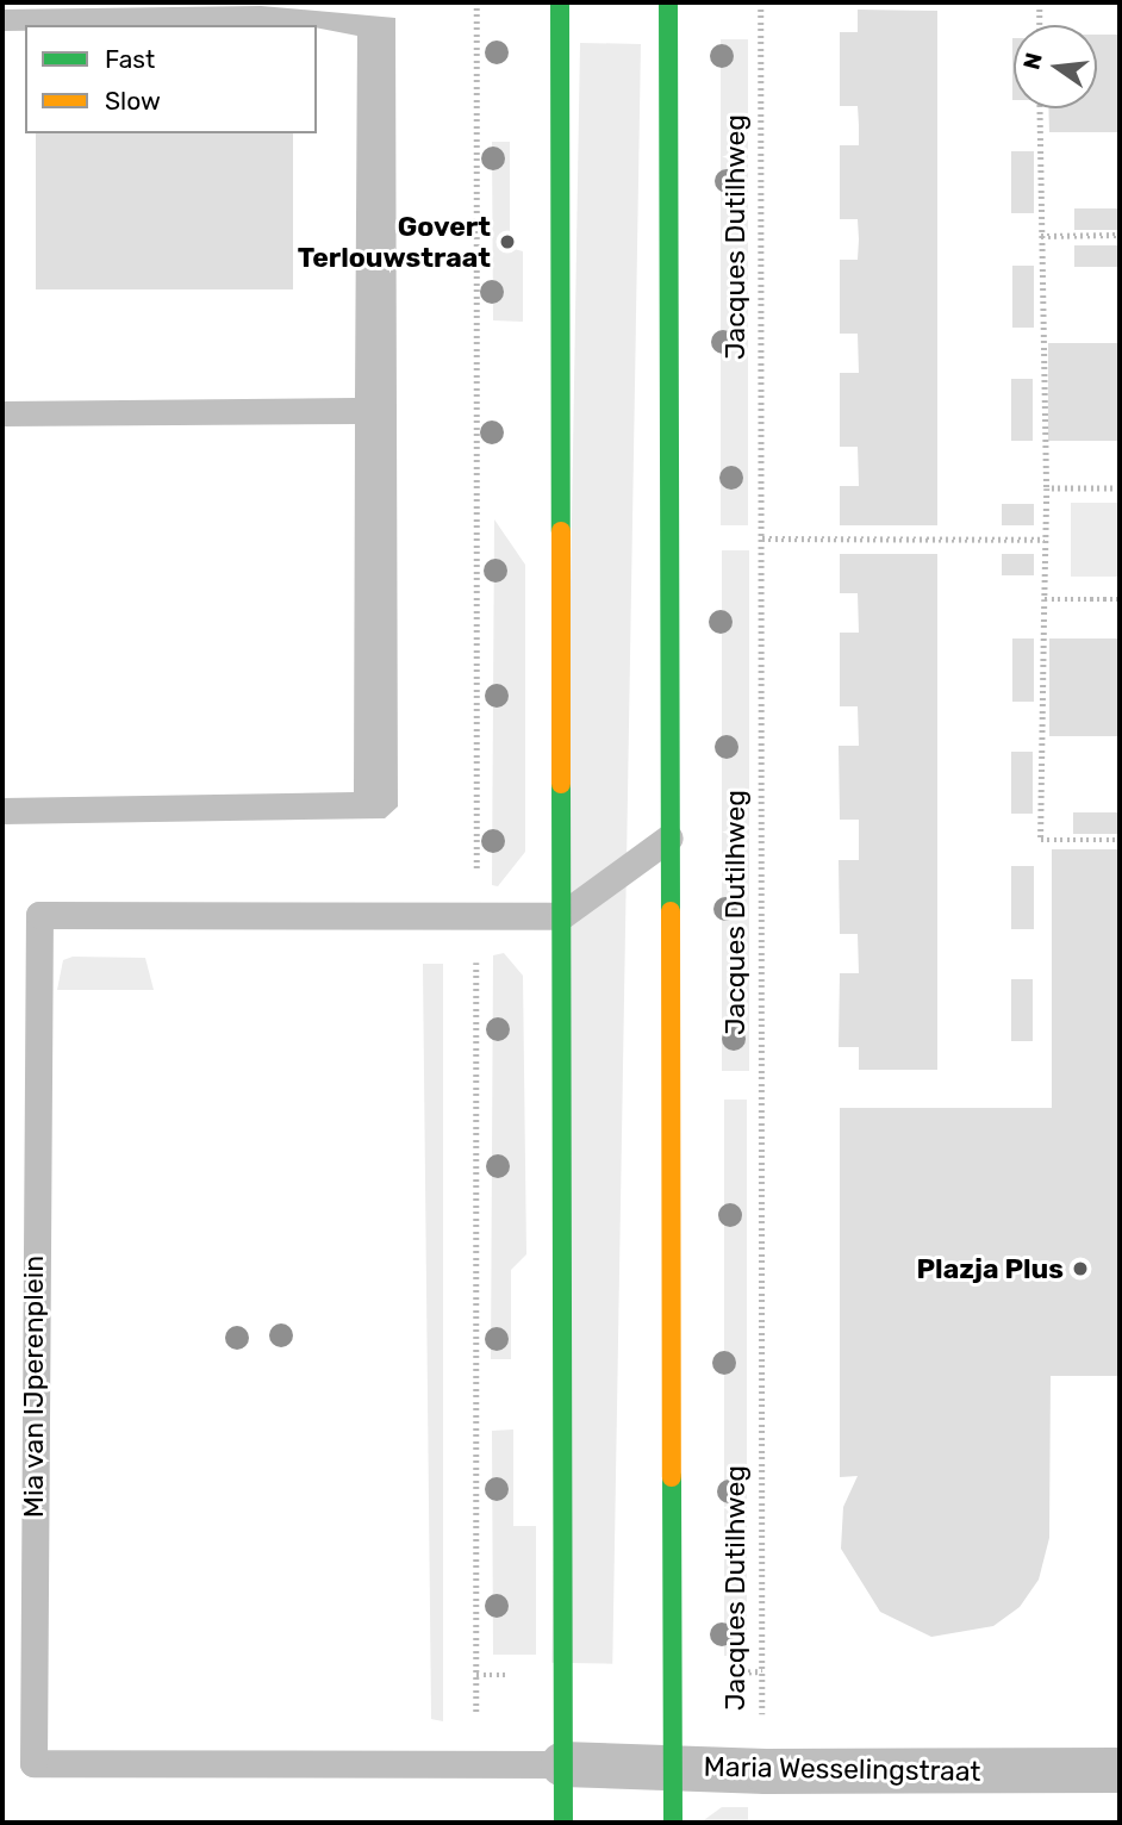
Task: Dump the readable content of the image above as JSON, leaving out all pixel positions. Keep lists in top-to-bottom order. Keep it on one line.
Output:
{"streets":{"street":["Maria Wesselingstraat"],"lane":["Mia van IJperenplein"],"path":["Jacques Dutilhweg"]},"crossings":[["Jacques Dutilhweg","Maria Wesselingstraat"],["Mia van IJperenplein","Maria Wesselingstraat"]],"places":["Govert Terlouwstraat","Plazja Plus"],"legend":["Fast","Slow"],"north":"left"}
